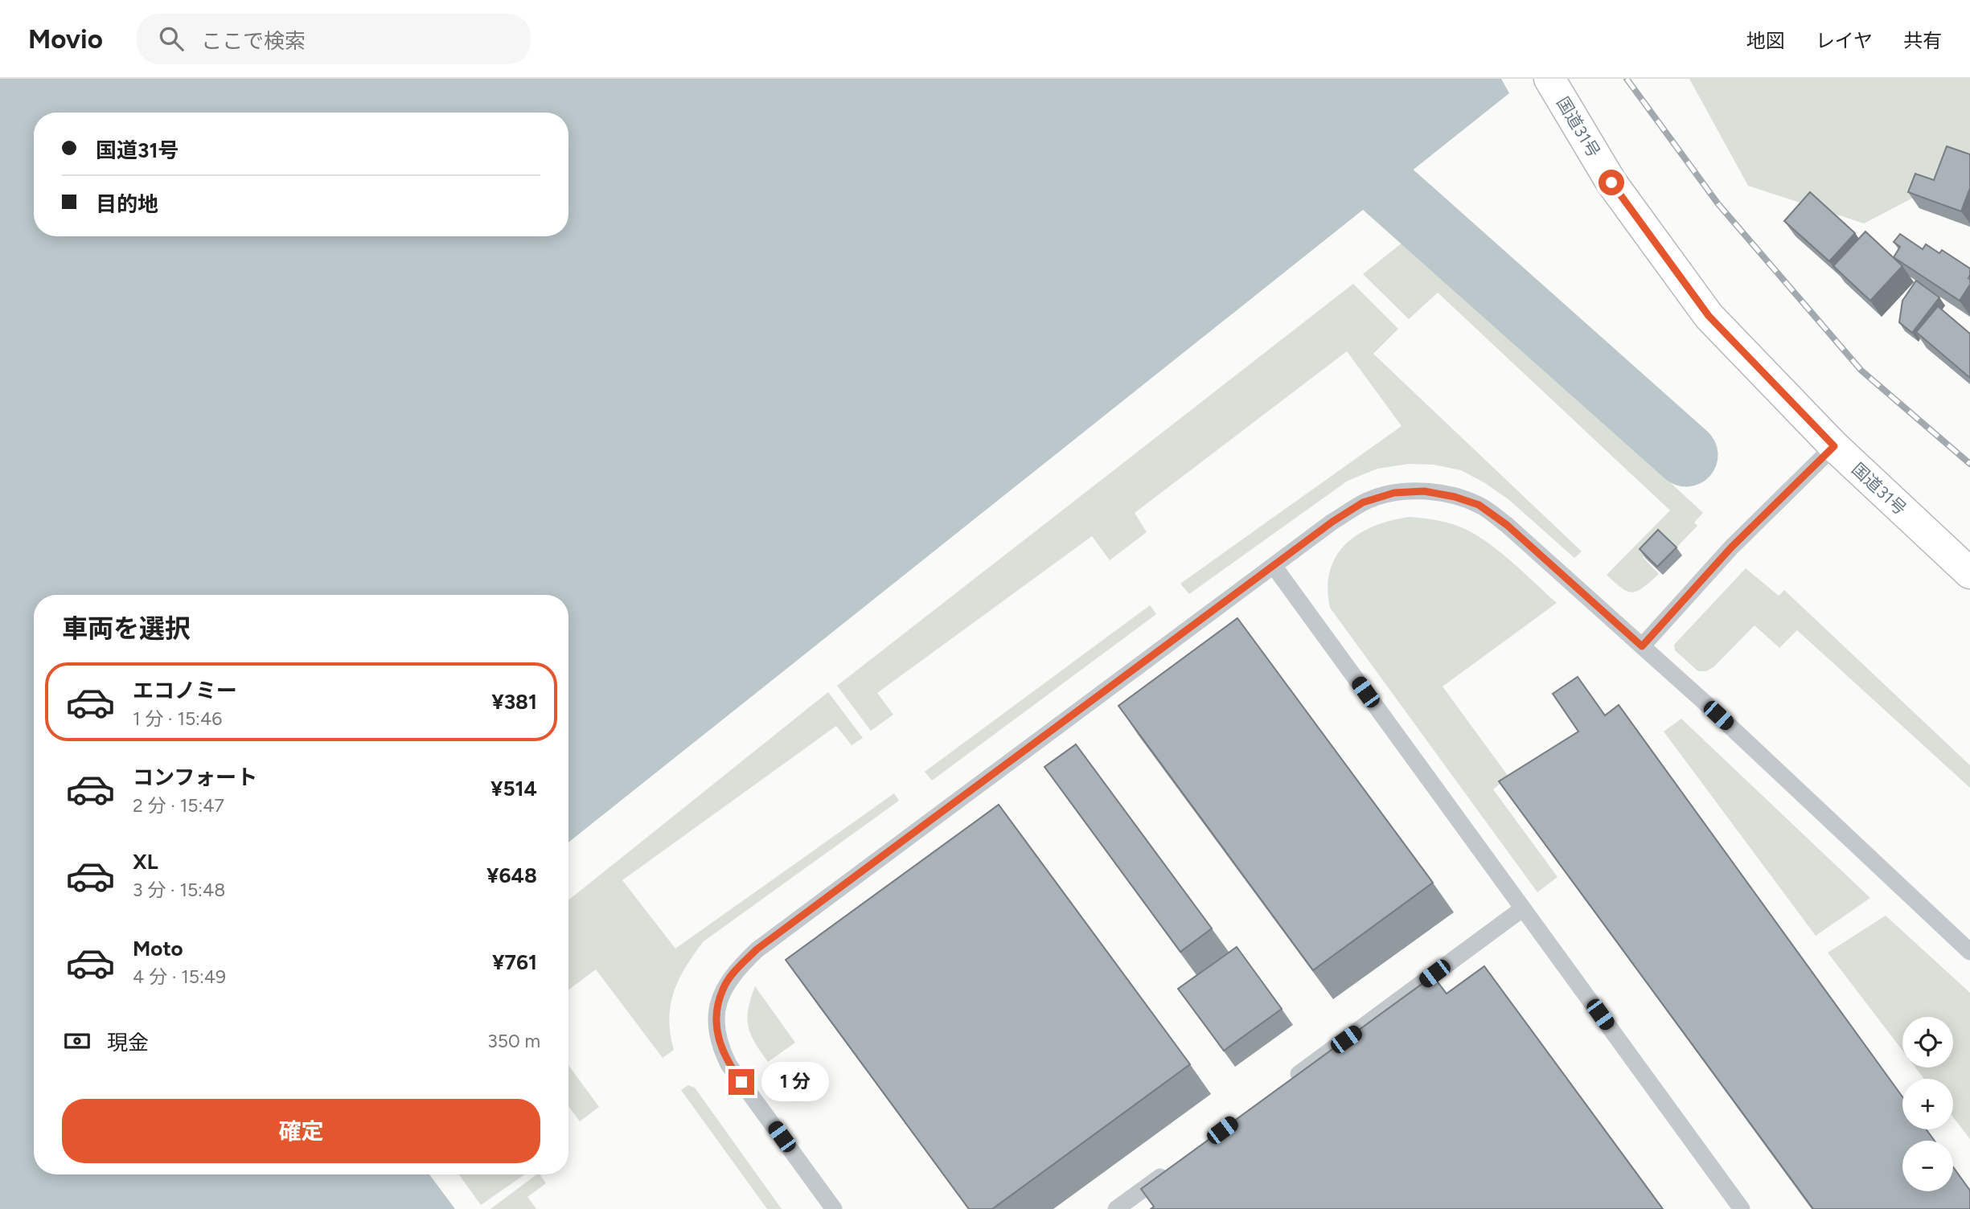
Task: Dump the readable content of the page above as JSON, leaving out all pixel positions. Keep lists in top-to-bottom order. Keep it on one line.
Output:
{"streets":{"highway":["国道31号"]},"page":{"header":"Movio","search":"ここで検索","nav":["地図","レイヤ","共有"],"banner":["国道31号","目的地"],"heading":"車両を選択","list":[{"name":"エコノミー","note":"1 分 · 15:46","value":"¥381"},{"name":"コンフォート","note":"2 分 · 15:47","value":"¥514"},{"name":"XL","note":"3 分 · 15:48","value":"¥648"},{"name":"Moto","note":"4 分 · 15:49","value":"¥761"}],"pay":["現金","350 m"],"map_buttons":["+","−"],"bubble":"1 分","buttons":"確定"}}
